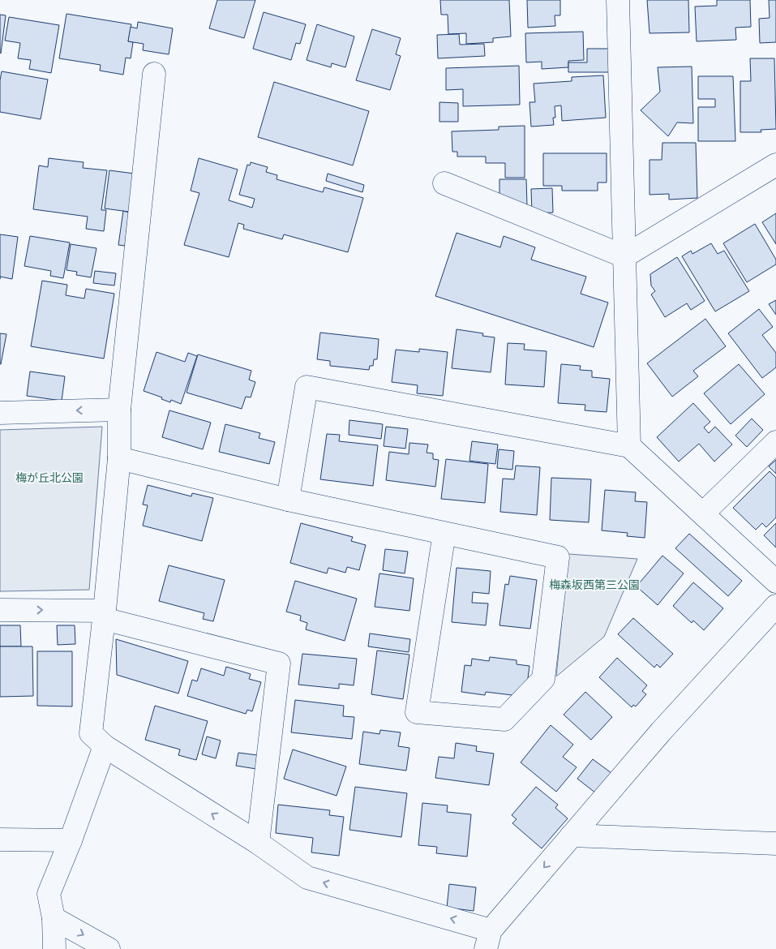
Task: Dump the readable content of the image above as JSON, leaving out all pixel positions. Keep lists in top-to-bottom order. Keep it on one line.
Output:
{"parks":["梅が丘北公園","梅森坂西第三公園"]}
